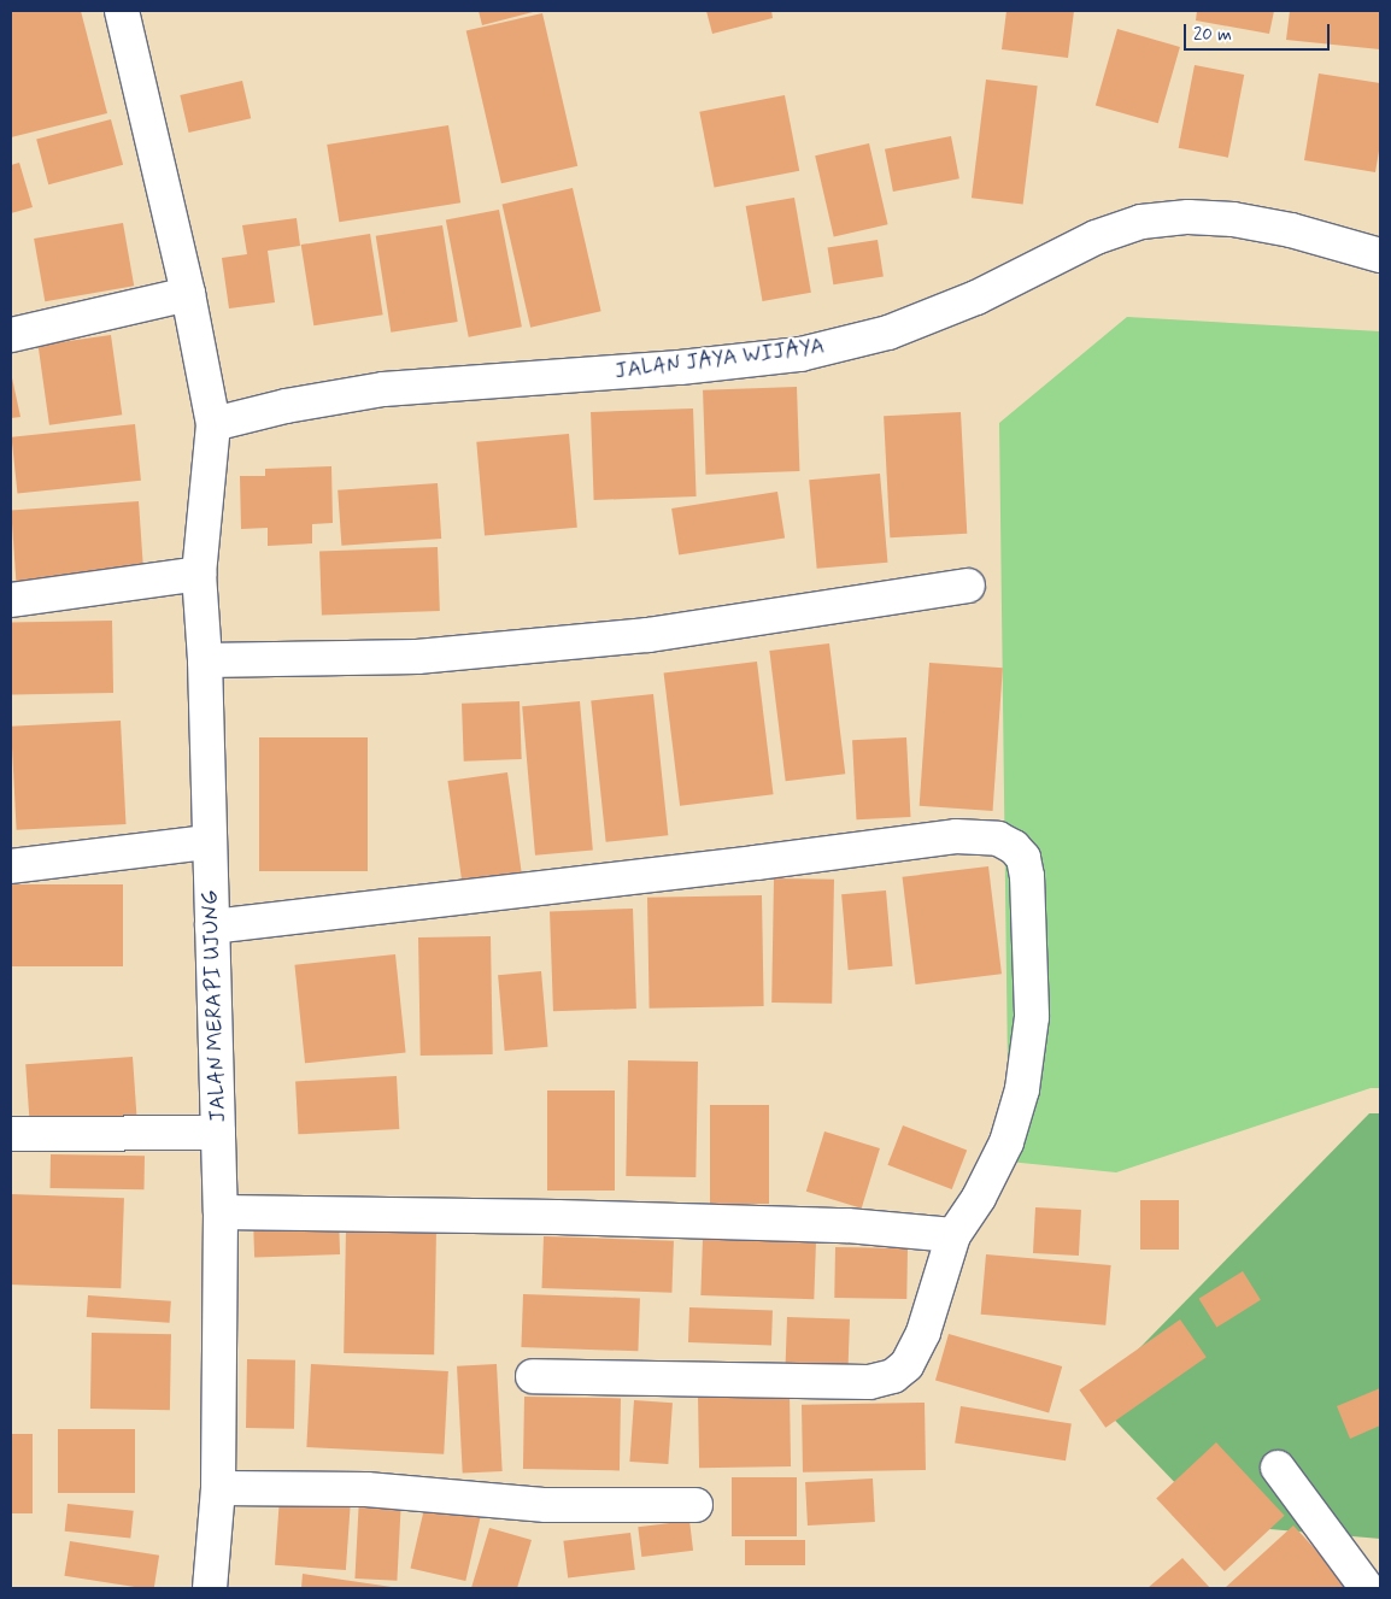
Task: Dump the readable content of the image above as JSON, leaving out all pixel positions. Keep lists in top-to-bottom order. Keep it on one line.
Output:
{"streets":{"street":["JALAN JAYA WIJAYA","JALAN MERAPI UJUNG"]},"crossings":[["JALAN JAYA WIJAYA","JALAN MERAPI UJUNG"]],"scale_bar":"20 m"}
